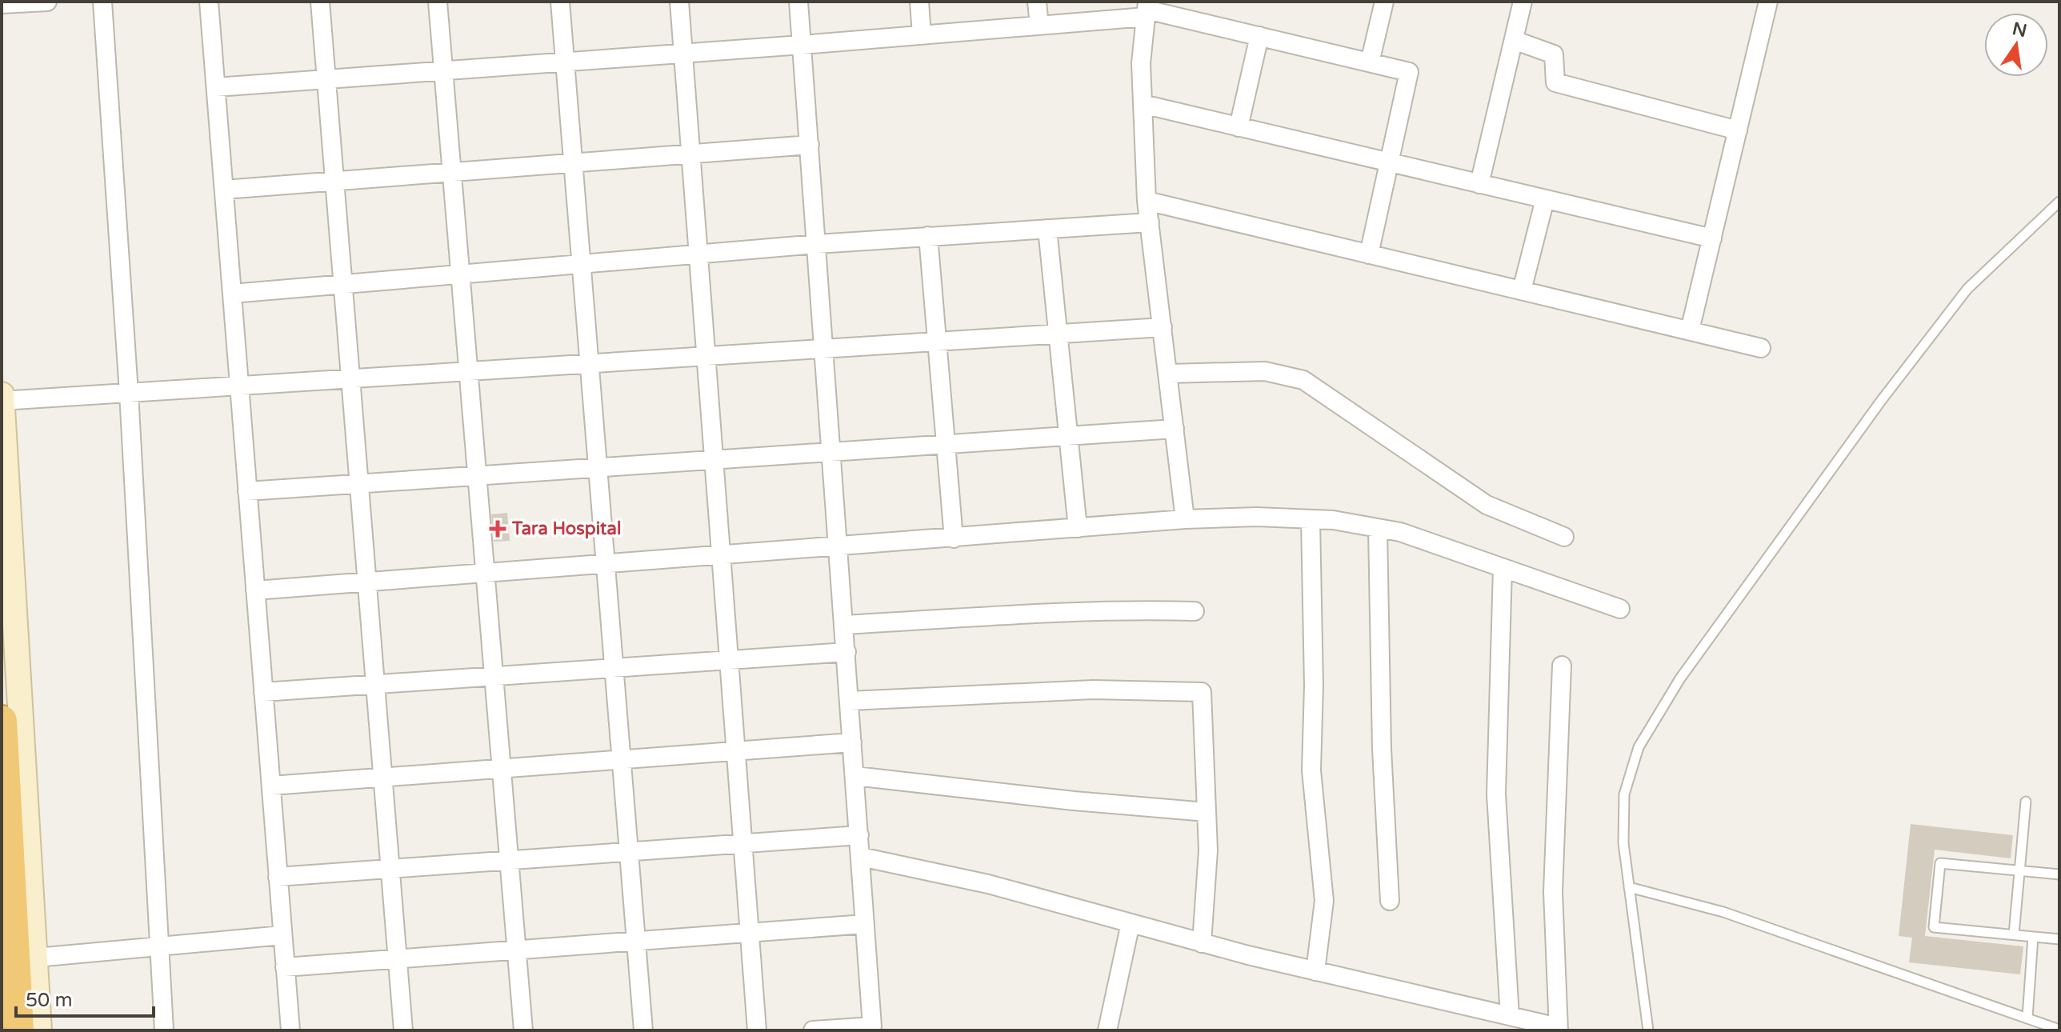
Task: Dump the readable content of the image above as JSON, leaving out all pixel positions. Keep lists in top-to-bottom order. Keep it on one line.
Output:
{"places":{"health":["Tara Hospital"]},"scale_bar":"50 m","north":"top"}
